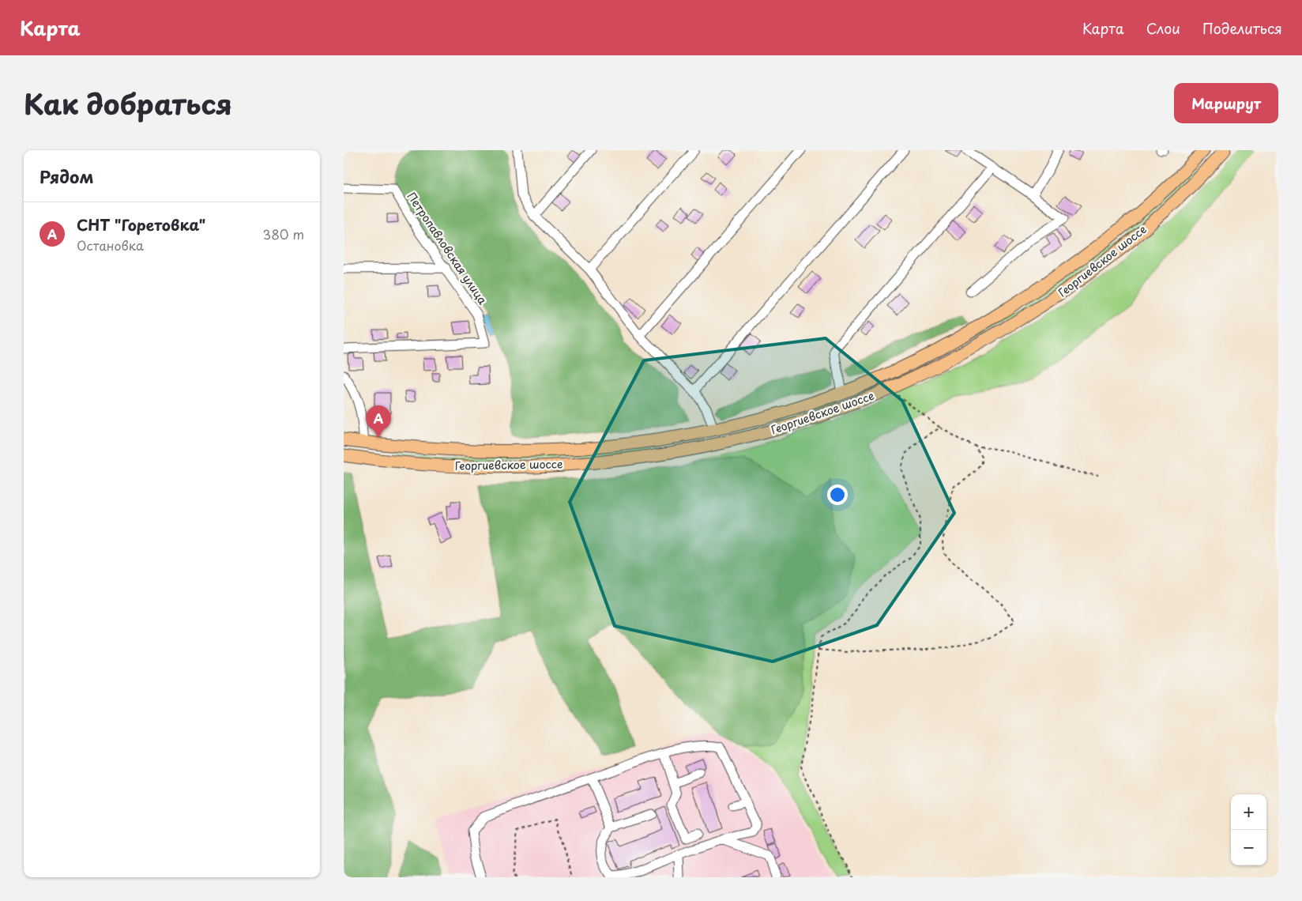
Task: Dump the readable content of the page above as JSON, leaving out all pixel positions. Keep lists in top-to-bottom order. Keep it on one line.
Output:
{"streets":{"main road":["Георгиевское шоссе"],"street":["Петропавловская улица"]},"page":{"header":"Карта","nav":["Карта","Слои","Поделиться"],"title":"Как добраться","buttons":"Маршрут","heading":"Рядом","list":[{"mark":"A","name":"СНТ \"Горетовка\"","note":"Остановка","value":"380 m"}],"pins":"A","map_buttons":["+","−"]}}
